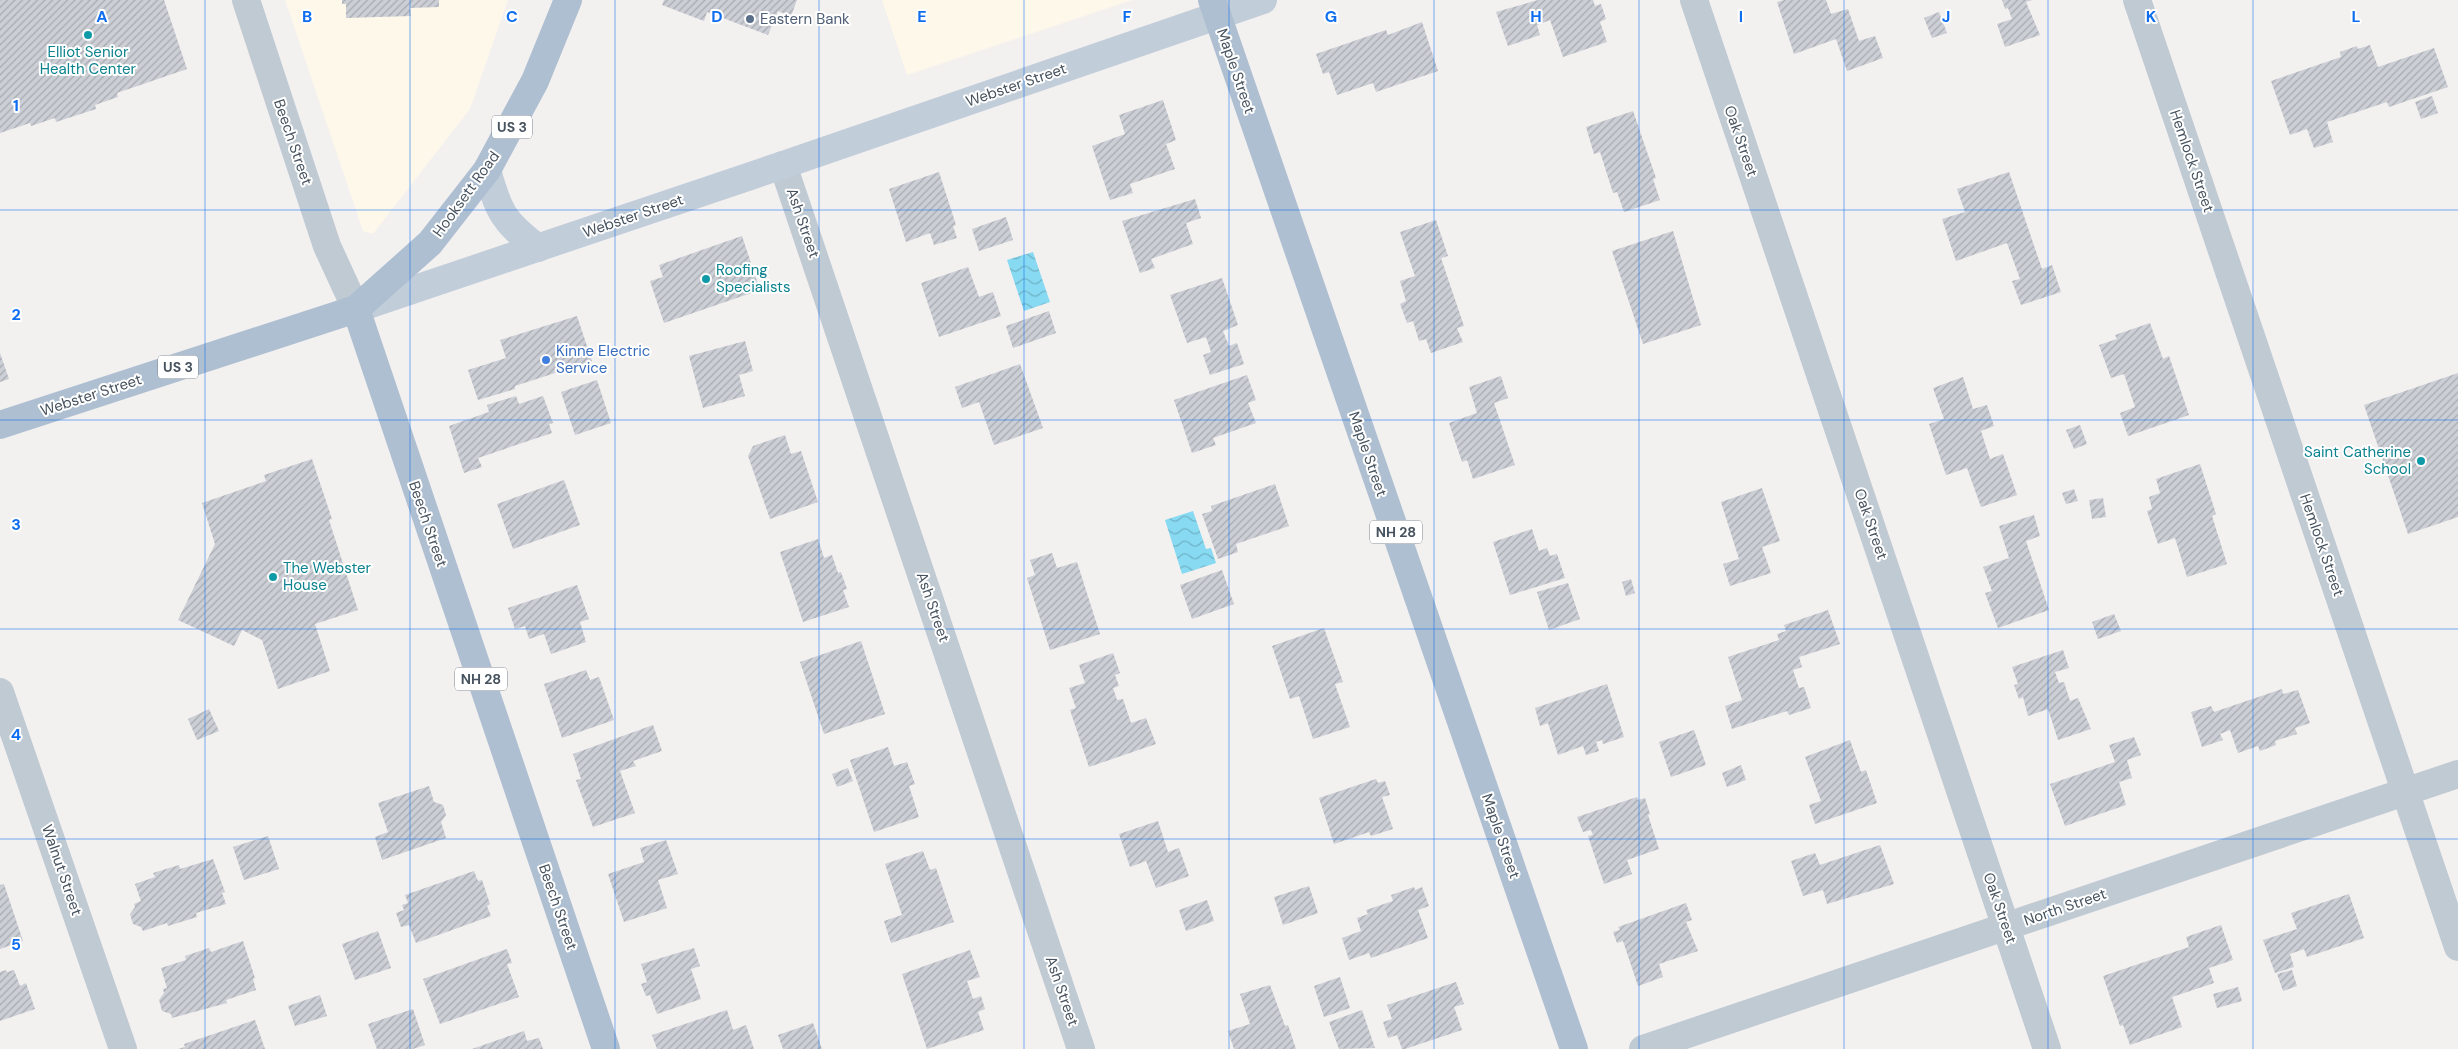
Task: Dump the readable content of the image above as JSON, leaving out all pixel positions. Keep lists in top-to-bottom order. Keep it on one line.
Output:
{"streets":{"main road":["Maple Street","Webster Street","US 3","Beech Street","Hooksett Road","NH 28"],"street":["Oak Street","Hemlock Street","Ash Street","Walnut Street","North Street"]},"crossings":[["Maple Street","Webster Street"],["Webster Street","Beech Street"],["Webster Street","Hooksett Road"],["Webster Street","Ash Street"],["Oak Street","North Street"],["Beech Street","Hooksett Road"],["Hemlock Street","North Street"]],"places":["Eastern Bank","Elliot Senior Health Center","Roofing Specialists","Kinne Electric Service","Saint Catherine School","The Webster House"],"grid":{"columns":["A","B","C","D","E","F","G","H","I","J","K","L"],"rows":["1","2","3","4","5"]}}
